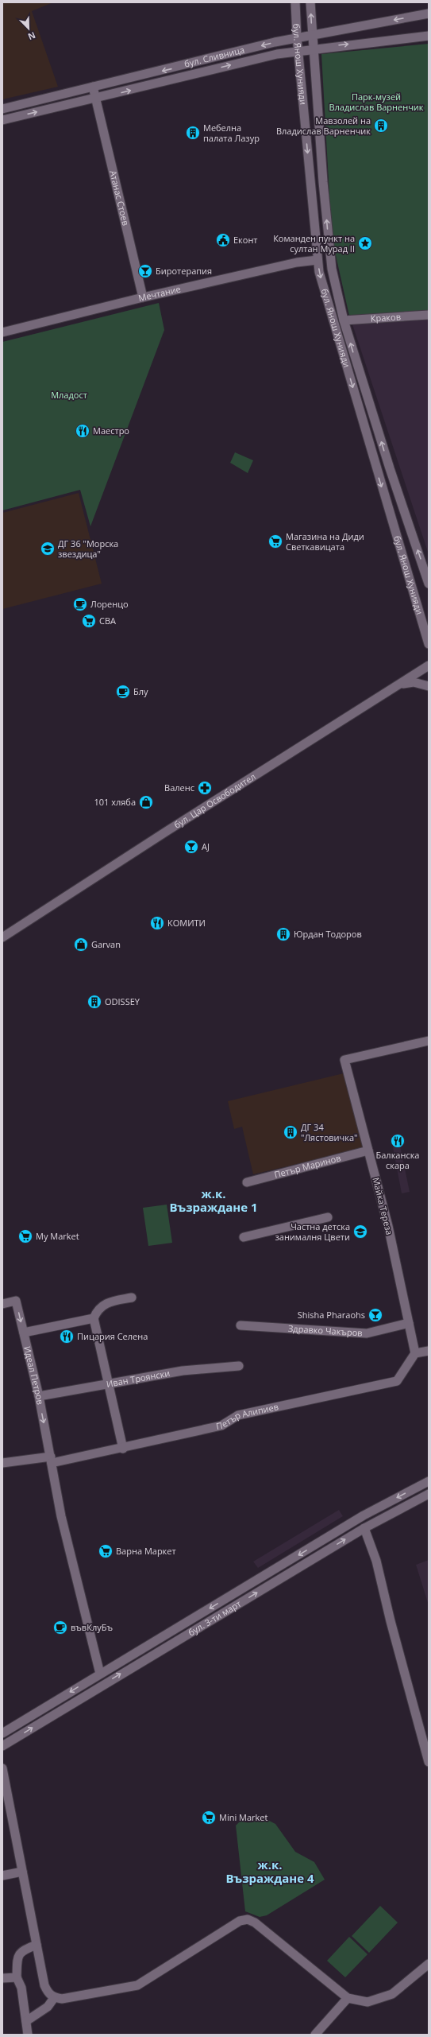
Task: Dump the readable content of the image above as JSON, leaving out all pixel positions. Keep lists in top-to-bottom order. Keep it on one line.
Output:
{"streets":{"street":["бул. Сливница","бул. Янош Хунияди","Атанас Стоев","Мечтание","Краков","бул. Цар Освободител","Петър Маринов","Майка Тереза","Здравко Чакъров","Идеал Петров","Иван Троянски","Петър Алипиев","бул. 3-ти март"]},"crossings":[["бул. Сливница","бул. Янош Хунияди"],["бул. Сливница","Атанас Стоев"],["бул. Янош Хунияди","Мечтание"],["бул. Янош Хунияди","Краков"],["Атанас Стоев","Мечтание"],["Петър Маринов","Майка Тереза"],["Майка Тереза","Здравко Чакъров"],["Майка Тереза","Петър Алипиев"],["Идеал Петров","Иван Троянски"],["Идеал Петров","Петър Алипиев"],["Идеал Петров","бул. 3-ти март"]],"districts":["ж.к. Възраждане 1","ж.к. Възраждане 4"],"parks":["Парк-музей Владислав Варненчик","Младост"],"places":{"building":["Мавзолей на Владислав Варненчик","Мебелна палата Лазур","Юрдан Тодоров","ODISSEY","ДГ 34 \"Лястовичка\""],"public building":["Еконт"],"place":["Команден пункт на султан Мурад II"],"bar":["Биротерапия","AJ","Shisha Pharaohs"],"restaurant":["Маестро","КОМИТИ","Балканска скара","Пицария Селена"],"supermarket":["Магазина на Диди Светкавицата","CBA","My Market","Варна Маркет","Mini Market"],"school or university":["ДГ 36 \"Морска звездица\"","Частна детска занималня Цвети"],"cafe":["Лоренцо","Блу","въвКлуБъ"],"pharmacy":["Валенс"],"shop":["101 хляба","Garvan"]},"north":"bottom right"}
